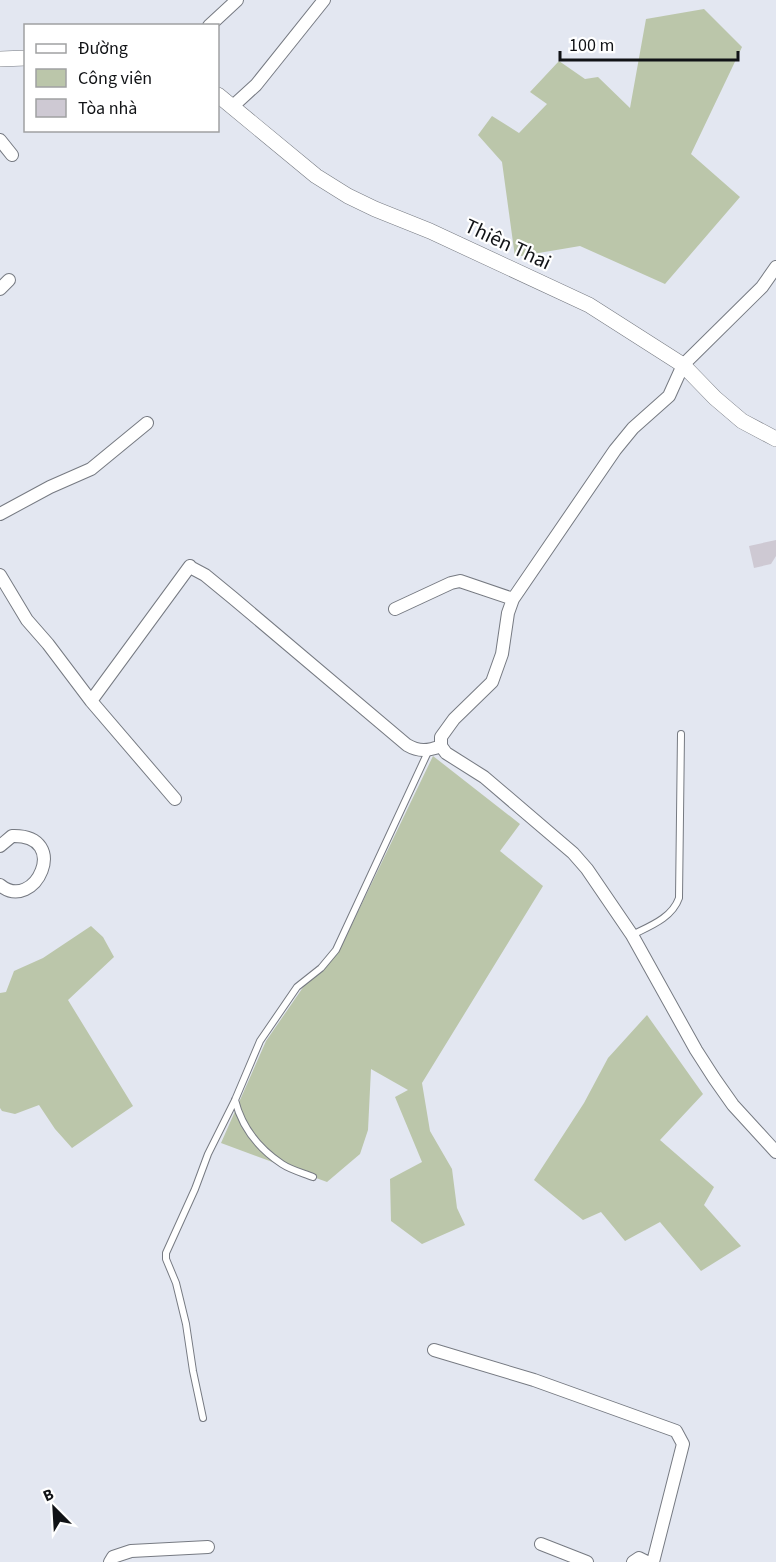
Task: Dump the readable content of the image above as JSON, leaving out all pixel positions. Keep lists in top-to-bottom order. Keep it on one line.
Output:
{"streets":{"street":["Thiên Thai"]},"legend":["Đường","Công viên","Tòa nhà"],"scale_bar":"100 m","north":"top left"}
